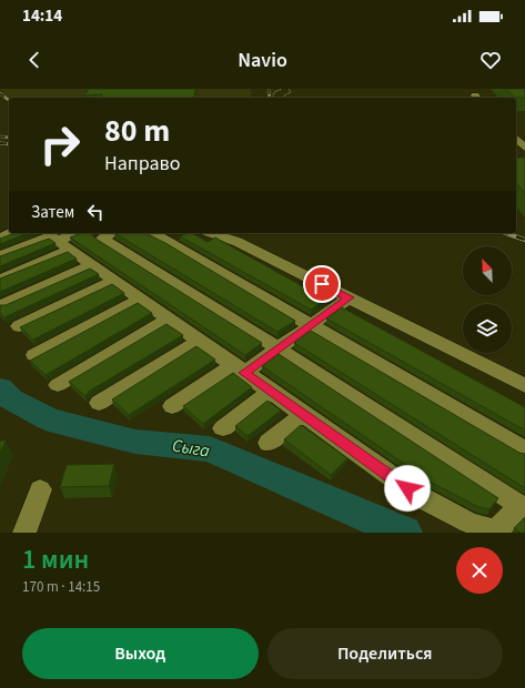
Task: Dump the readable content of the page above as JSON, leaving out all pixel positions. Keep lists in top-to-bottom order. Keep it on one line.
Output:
{"water":["Сыга"],"north":"top left","page":{"status":"14:14","header":"Navio","turn":["80 m","Направо"],"then":"Затем","heading":["1 мин","170 m · 14:15"],"buttons":["Выход","Поделиться"]}}
